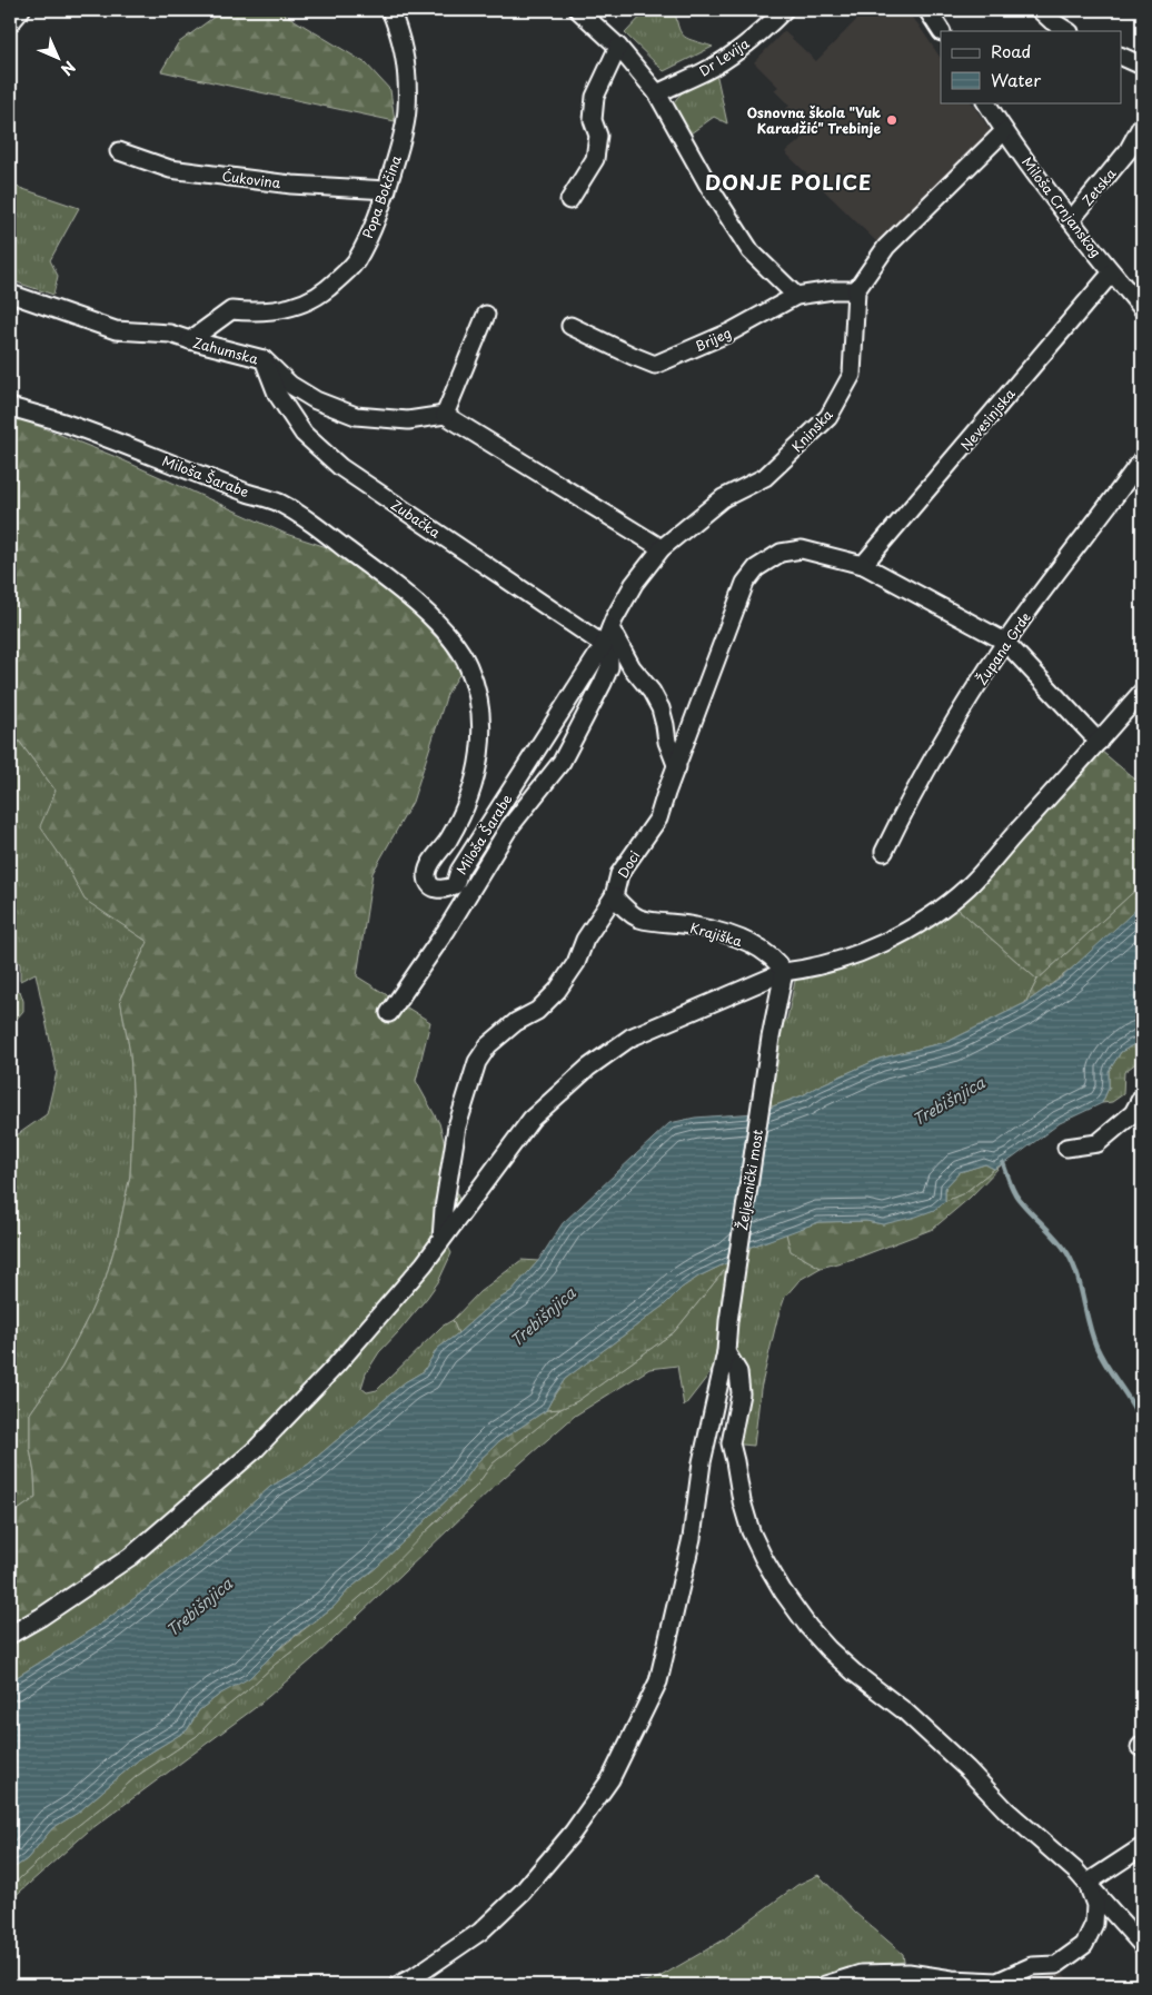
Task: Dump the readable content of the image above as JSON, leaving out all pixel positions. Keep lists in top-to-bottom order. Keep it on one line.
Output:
{"streets":{"street":["Dr Levija","Ćukovina","Zetska","Popa Bokčina","Miloša Crnjanskog","Brijeg","Zahumska","Nevesinjska","Kninska","Miloša Šarabe","Zubačka","Župana Grde","Doci","Krajiška","Željeznički most"]},"crossings":[["Ćukovina","Popa Bokčina"],["Zetska","Miloša Crnjanskog"],["Popa Bokčina","Zahumska"],["Miloša Crnjanskog","Nevesinjska"],["Brijeg","Kninska"],["Zahumska","Zubačka"],["Nevesinjska","Doci"],["Kninska","Miloša Šarabe"],["Kninska","Zubačka"],["Miloša Šarabe","Zubačka"],["Župana Grde","Doci"],["Doci","Krajiška"],["Krajiška","Željeznički most"]],"districts":["DONJE POLICE"],"water":["Trebišnjica"],"places":["Osnovna škola \"Vuk Karadžić\" Trebinje"],"legend":["Road","Water"],"north":"bottom right"}
